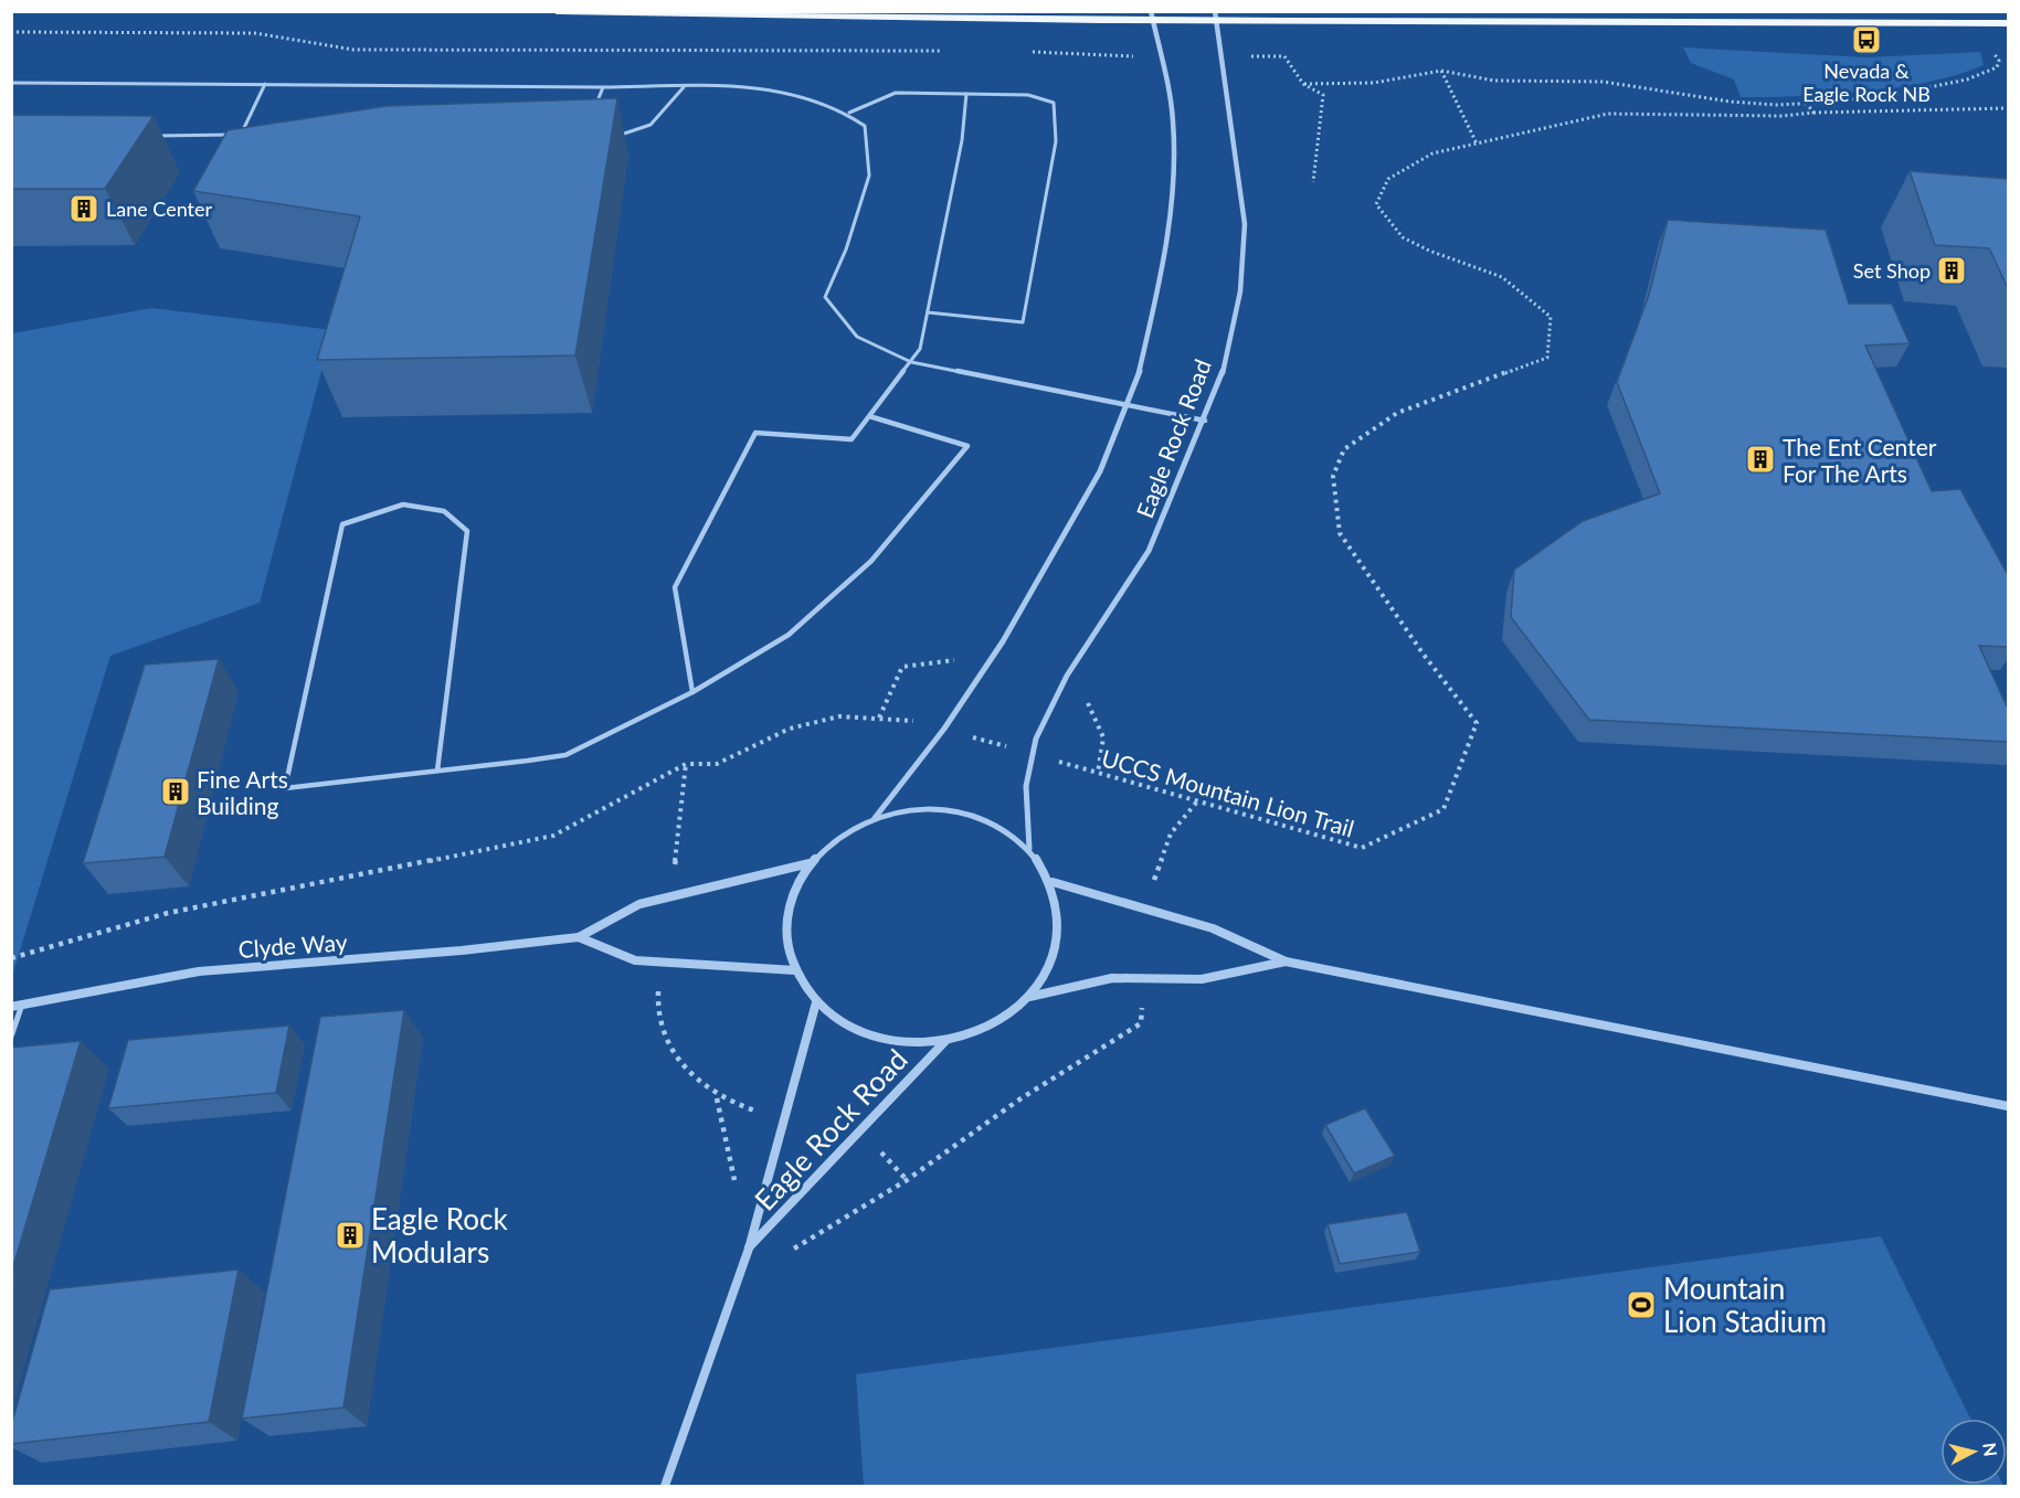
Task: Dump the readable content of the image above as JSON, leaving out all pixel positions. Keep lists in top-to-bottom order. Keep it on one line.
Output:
{"streets":{"street":["Eagle Rock Road","Clyde Way"],"path":["UCCS Mountain Lion Trail"]},"crossings":[["Eagle Rock Road","UCCS Mountain Lion Trail"]],"places":{"bus stop":["Nevada & Eagle Rock NB"],"building":["Lane Center","Set Shop","The Ent Center For The Arts","Fine Arts Building","Eagle Rock Modulars"],"sports":["Mountain Lion Stadium"]},"north":"right"}
